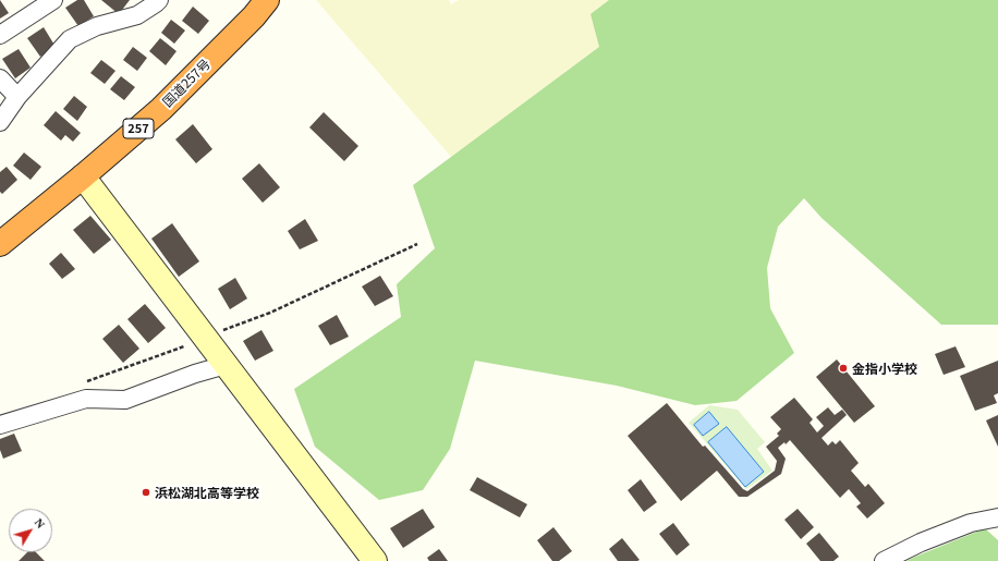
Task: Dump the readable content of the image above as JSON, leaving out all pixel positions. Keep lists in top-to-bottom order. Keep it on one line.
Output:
{"streets":{"highway":["国道257号","257"]},"places":["金指小学校","浜松湖北高等学校"],"north":"top right"}
